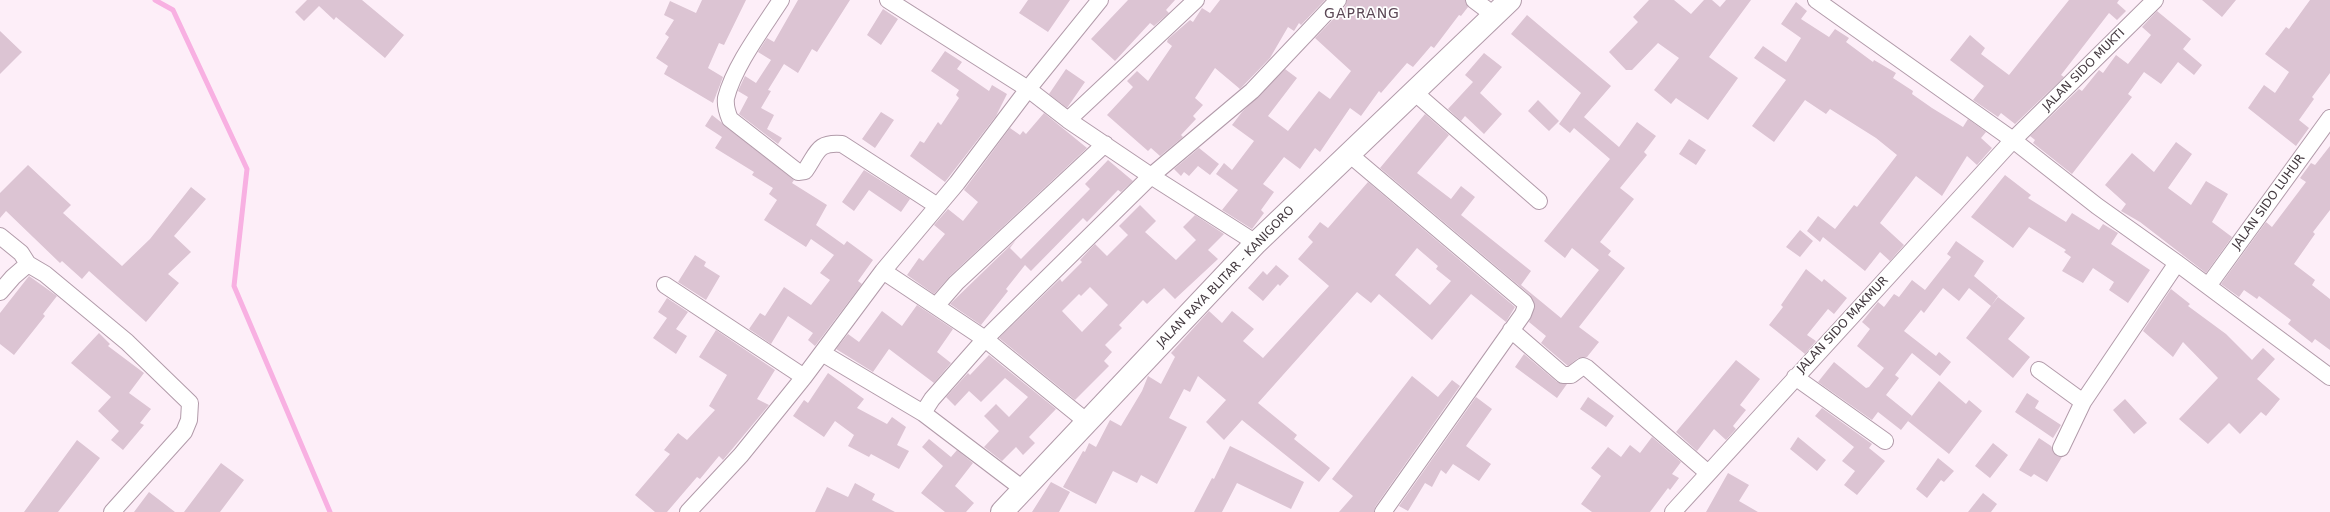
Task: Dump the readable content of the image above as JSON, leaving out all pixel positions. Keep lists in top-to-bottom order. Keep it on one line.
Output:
{"streets":{"main road":["JALAN RAYA BLITAR - KANIGORO"],"street":["JALAN SIDO MUKTI","JALAN SIDO LUHUR","JALAN SIDO MAKMUR"]},"crossings":[["JALAN SIDO MUKTI","JALAN SIDO MAKMUR"]],"districts":["GAPRANG"]}
